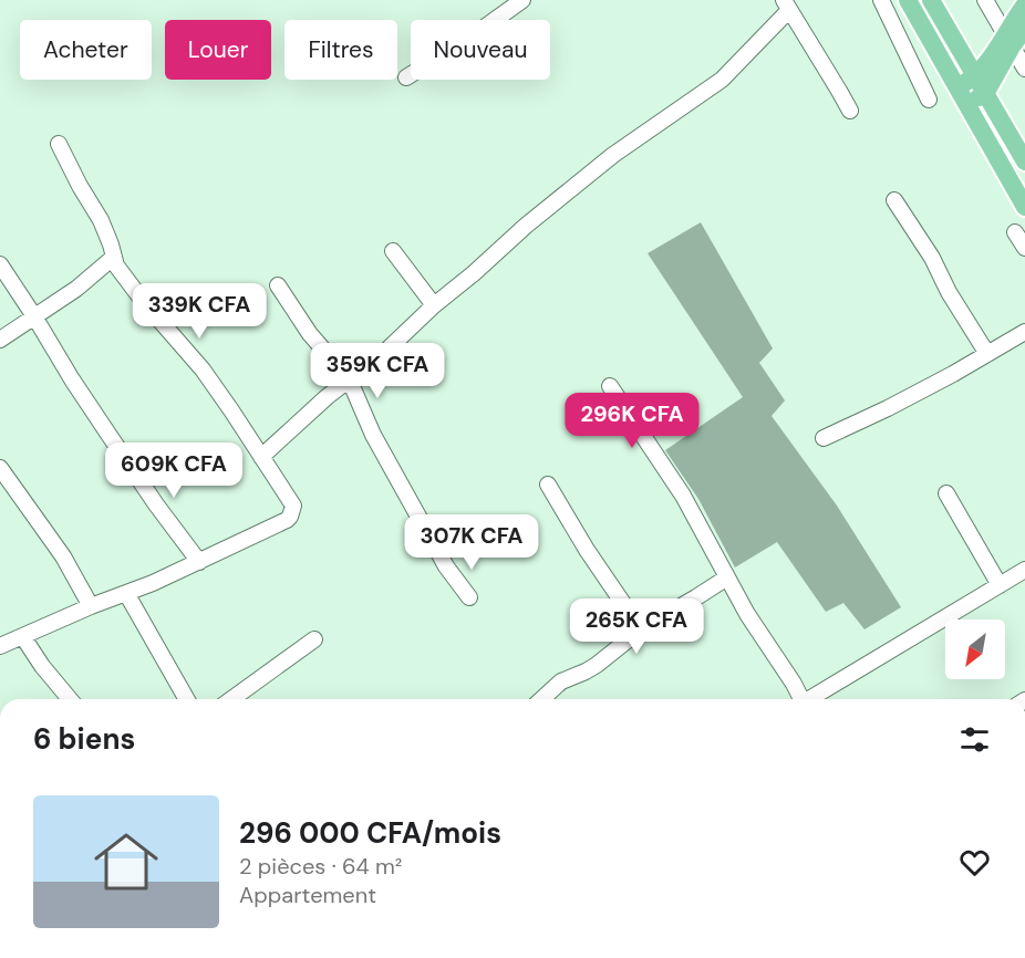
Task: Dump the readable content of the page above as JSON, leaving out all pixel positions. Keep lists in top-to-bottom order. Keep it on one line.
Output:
{"north":"bottom left","page":{"chip":["Acheter","Louer","Filtres","Nouveau"],"price":["339K CFA","359K CFA","296K CFA","609K CFA","307K CFA","265K CFA"],"heading":"6 biens","list":[{"name":"296 000 CFA/mois","note":"2 pièces · 64 m² · Appartement"}]}}
